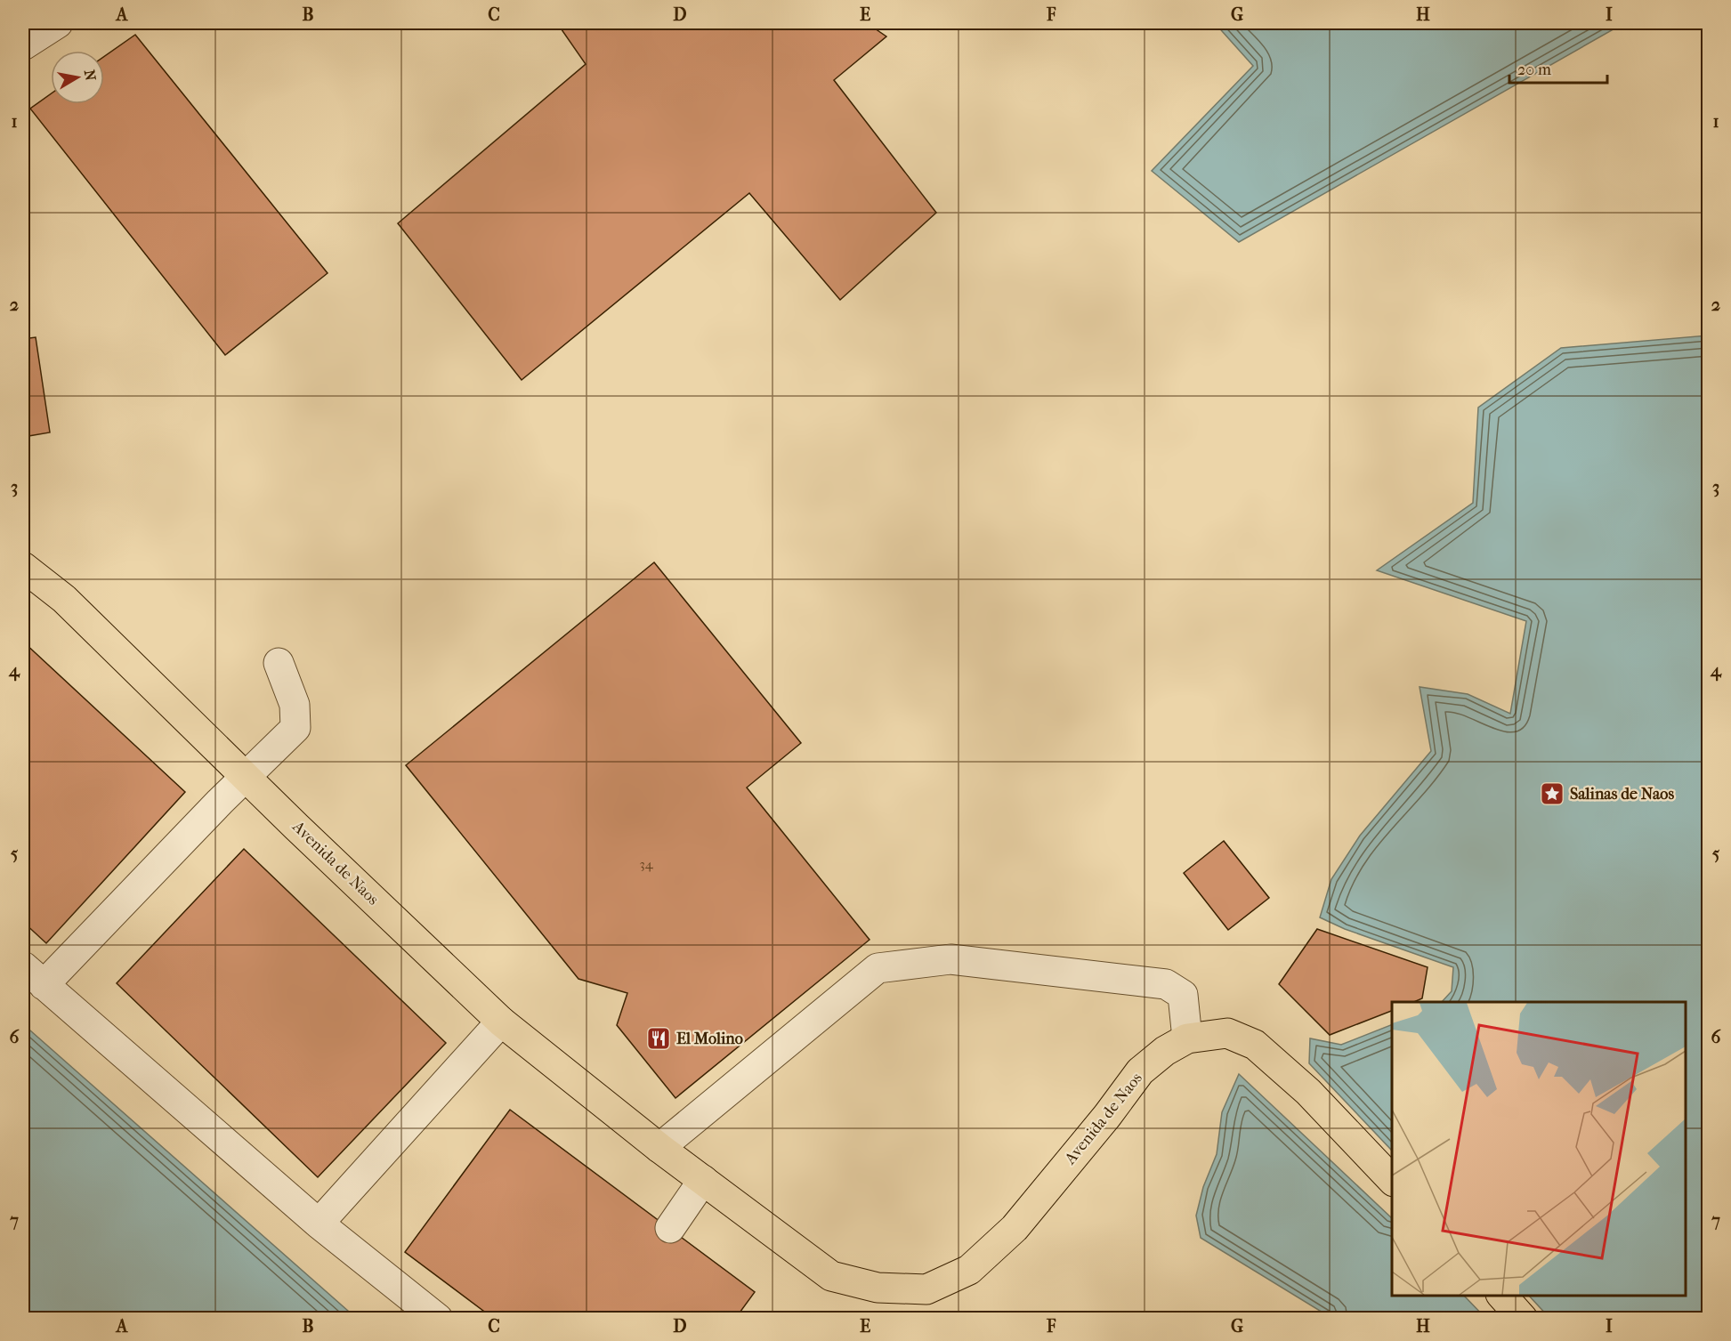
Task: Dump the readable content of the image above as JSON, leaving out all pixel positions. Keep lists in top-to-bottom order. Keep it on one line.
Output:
{"streets":{"main road":["Avenida de Naos"]},"places":{"place":["Salinas de Naos"],"restaurant":["El Molino"]},"house_numbers":["34"],"scale_bar":"20 m","north":"right","grid":{"columns":["A","B","C","D","E","F","G","H","I"],"rows":["1","2","3","4","5","6","7"]}}
